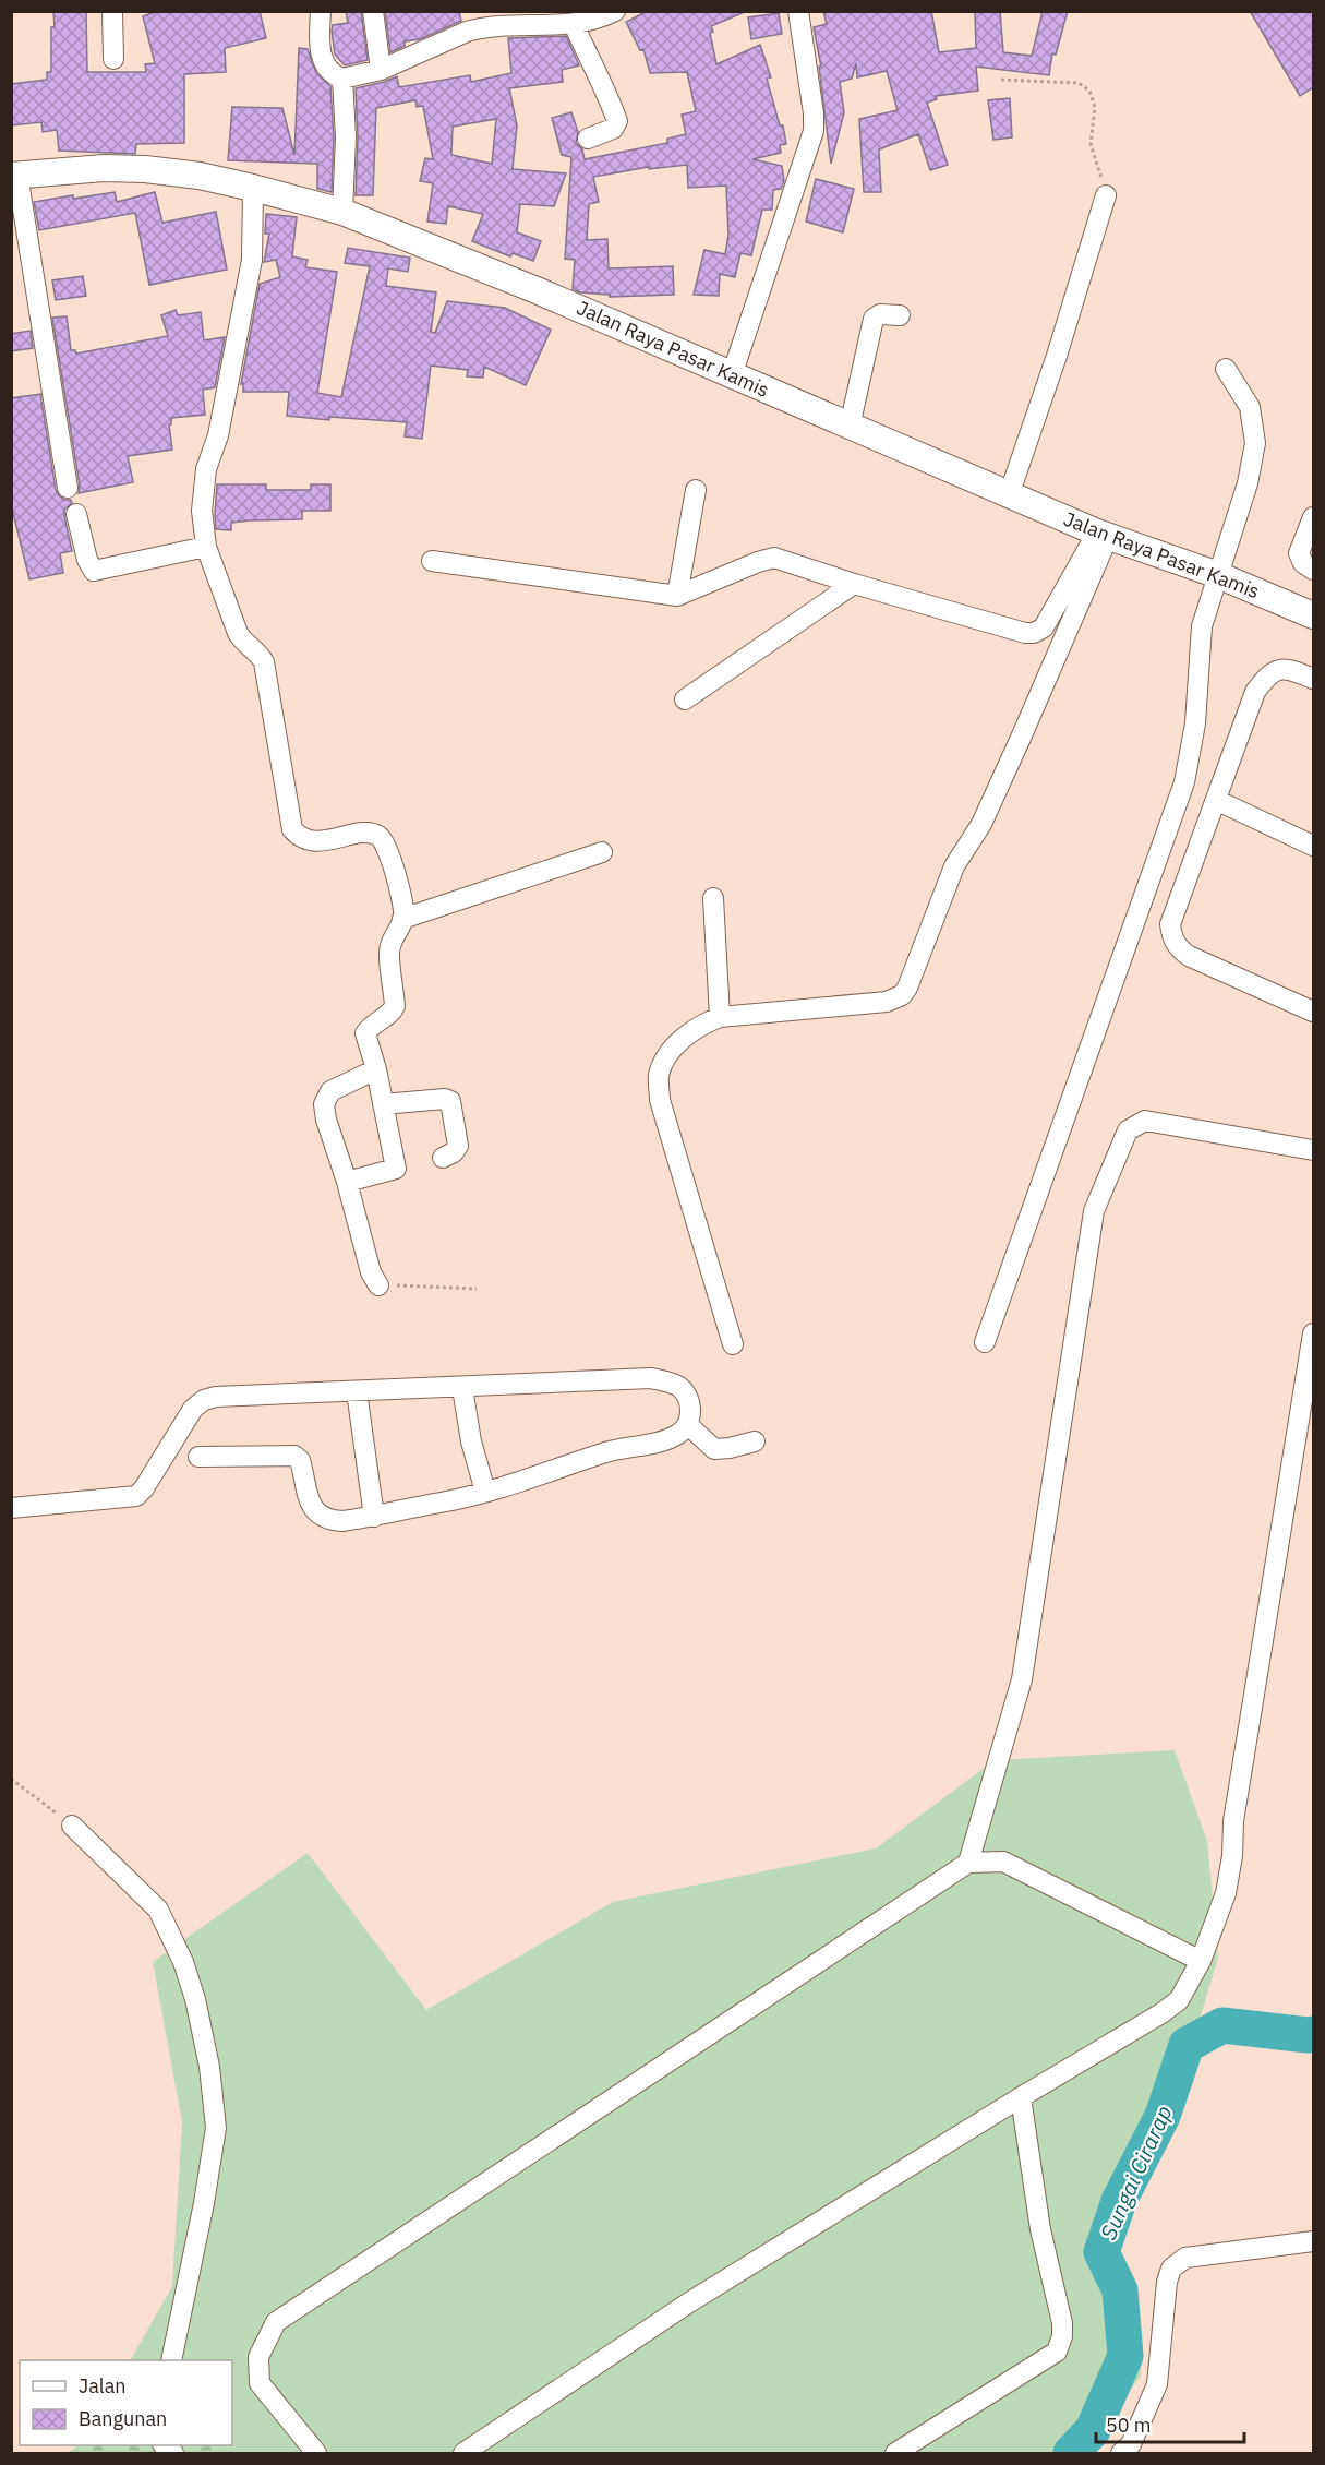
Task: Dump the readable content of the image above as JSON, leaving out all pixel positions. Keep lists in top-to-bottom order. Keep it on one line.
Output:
{"streets":{"main road":["Jalan Raya Pasar Kamis"]},"water":["Sungai Cirarap"],"legend":["Jalan","Bangunan"],"scale_bar":"50 m"}
